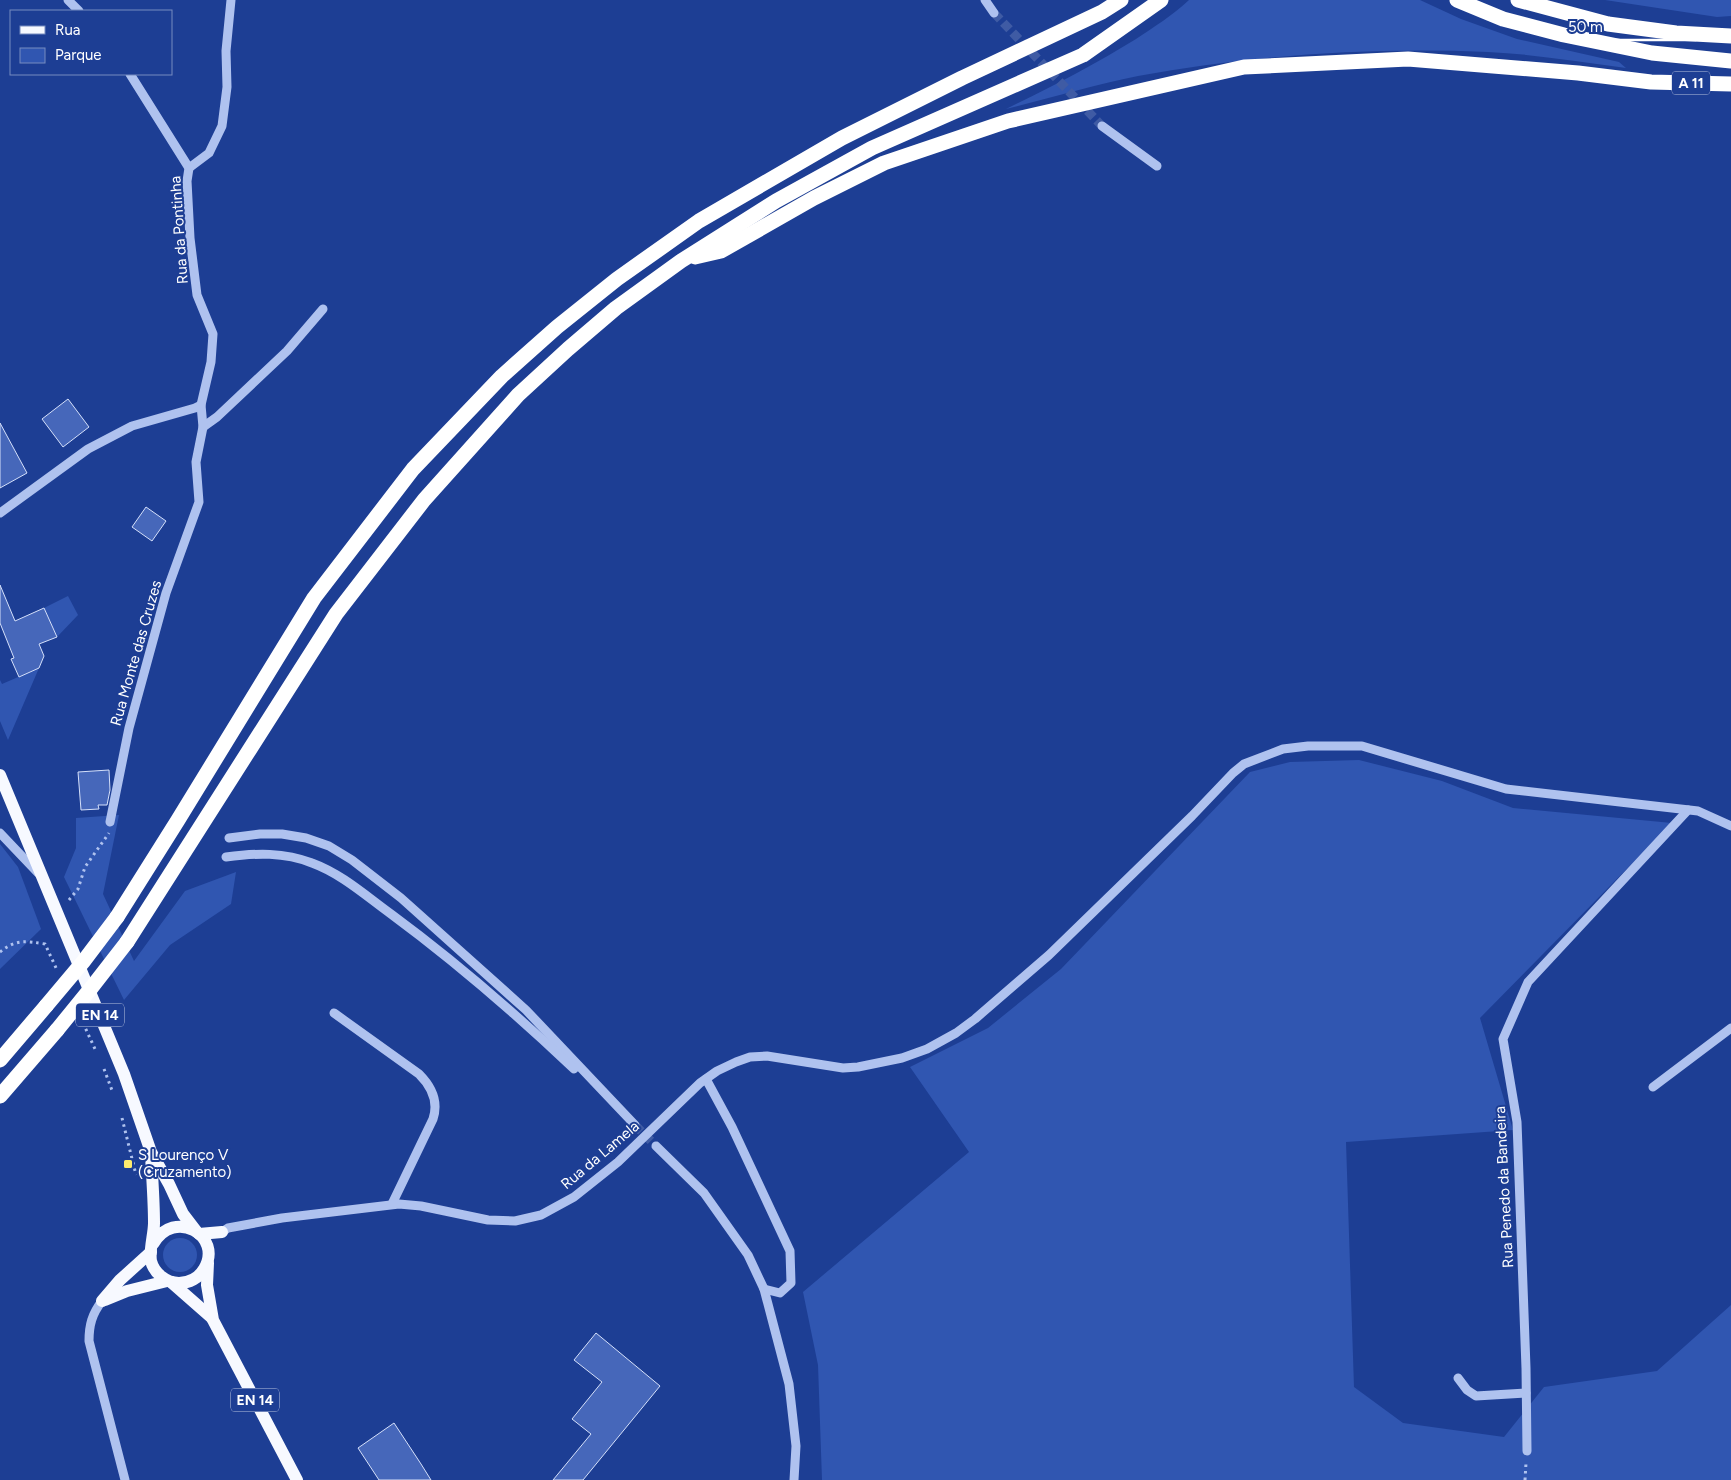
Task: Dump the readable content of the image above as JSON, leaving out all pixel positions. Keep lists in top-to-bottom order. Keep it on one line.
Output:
{"streets":{"highway":["A 11"],"main road":["EN 14"],"street":["Rua da Pontinha","Rua Monte das Cruzes","Rua da Lamela","Rua Penedo da Bandeira"]},"crossings":[["Rua da Pontinha","Rua Monte das Cruzes"],["Rua da Lamela","Rua Penedo da Bandeira"]],"places":{"transit":["S Lourenço V (Cruzamento)"]},"legend":["Rua","Parque"],"scale_bar":"50 m"}
